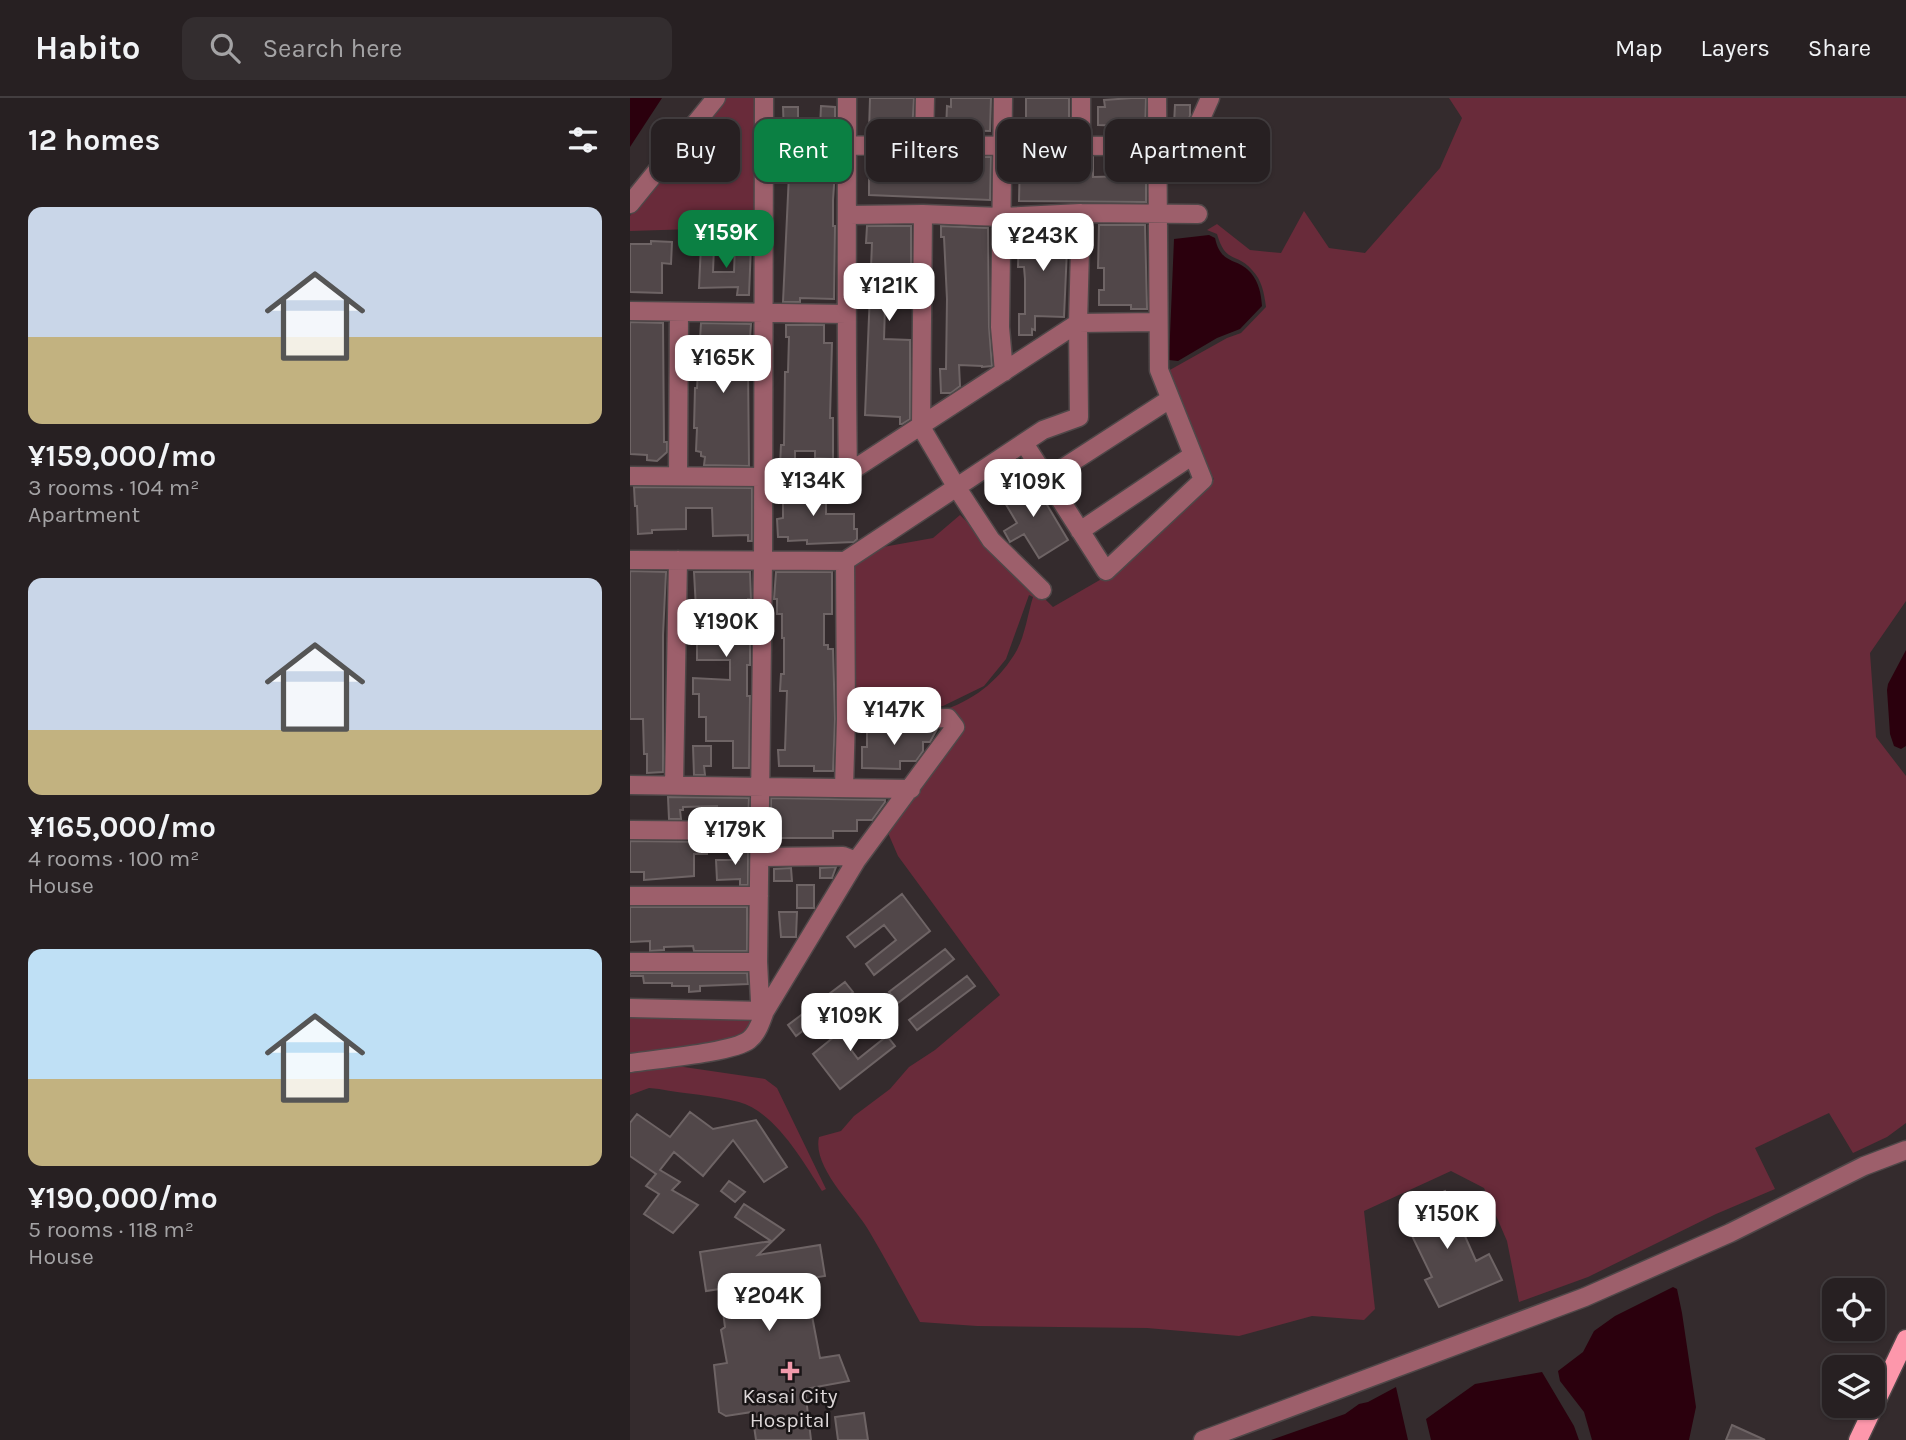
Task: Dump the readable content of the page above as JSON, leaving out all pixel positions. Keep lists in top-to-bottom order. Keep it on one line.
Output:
{"places":{"health":["Kasai City Hospital"]},"page":{"header":"Habito","search":"Search here","nav":["Map","Layers","Share"],"heading":"12 homes","chip":["Buy","Rent","Filters","New","Apartment"],"list":[{"name":"¥159,000/mo","note":"3 rooms · 104 m² · Apartment"},{"name":"¥165,000/mo","note":"4 rooms · 100 m² · House"},{"name":"¥190,000/mo","note":"5 rooms · 118 m² · House"}],"price":["¥159K","¥243K","¥121K","¥165K","¥134K","¥109K","¥190K","¥147K","¥179K","¥109K","¥150K","¥204K"]}}
